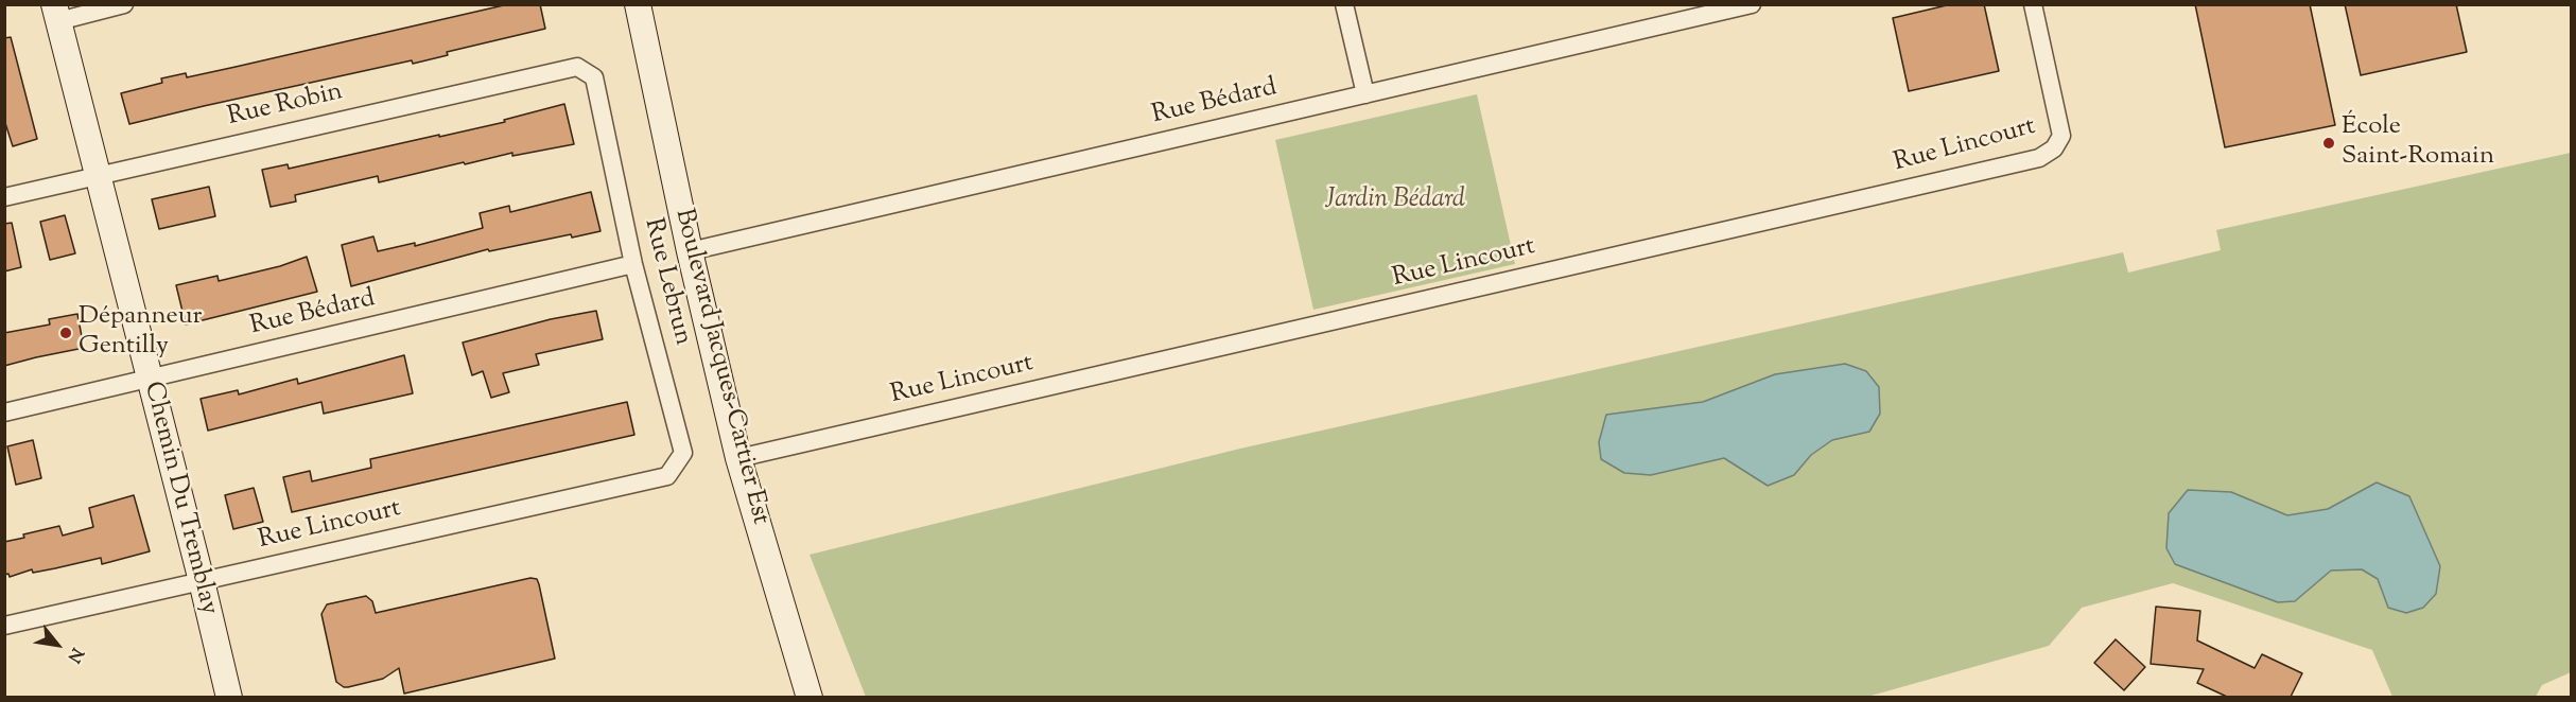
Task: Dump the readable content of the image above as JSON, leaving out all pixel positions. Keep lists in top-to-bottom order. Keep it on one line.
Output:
{"streets":{"main road":["Boulevard Jacques-Cartier Est","Chemin Du Tremblay"],"street":["Rue Bédard","Rue Robin","Rue Lincourt","Rue Lebrun"]},"crossings":[["Rue Bédard","Rue Lebrun"],["Rue Bédard","Boulevard Jacques-Cartier Est"],["Rue Bédard","Chemin Du Tremblay"],["Rue Robin","Rue Lebrun"],["Rue Robin","Chemin Du Tremblay"],["Rue Lincourt","Rue Lebrun"],["Rue Lincourt","Boulevard Jacques-Cartier Est"],["Rue Lincourt","Chemin Du Tremblay"]],"parks":["Jardin Bédard"],"places":["École Saint-Romain","Dépanneur Gentilly"],"north":"bottom right"}
